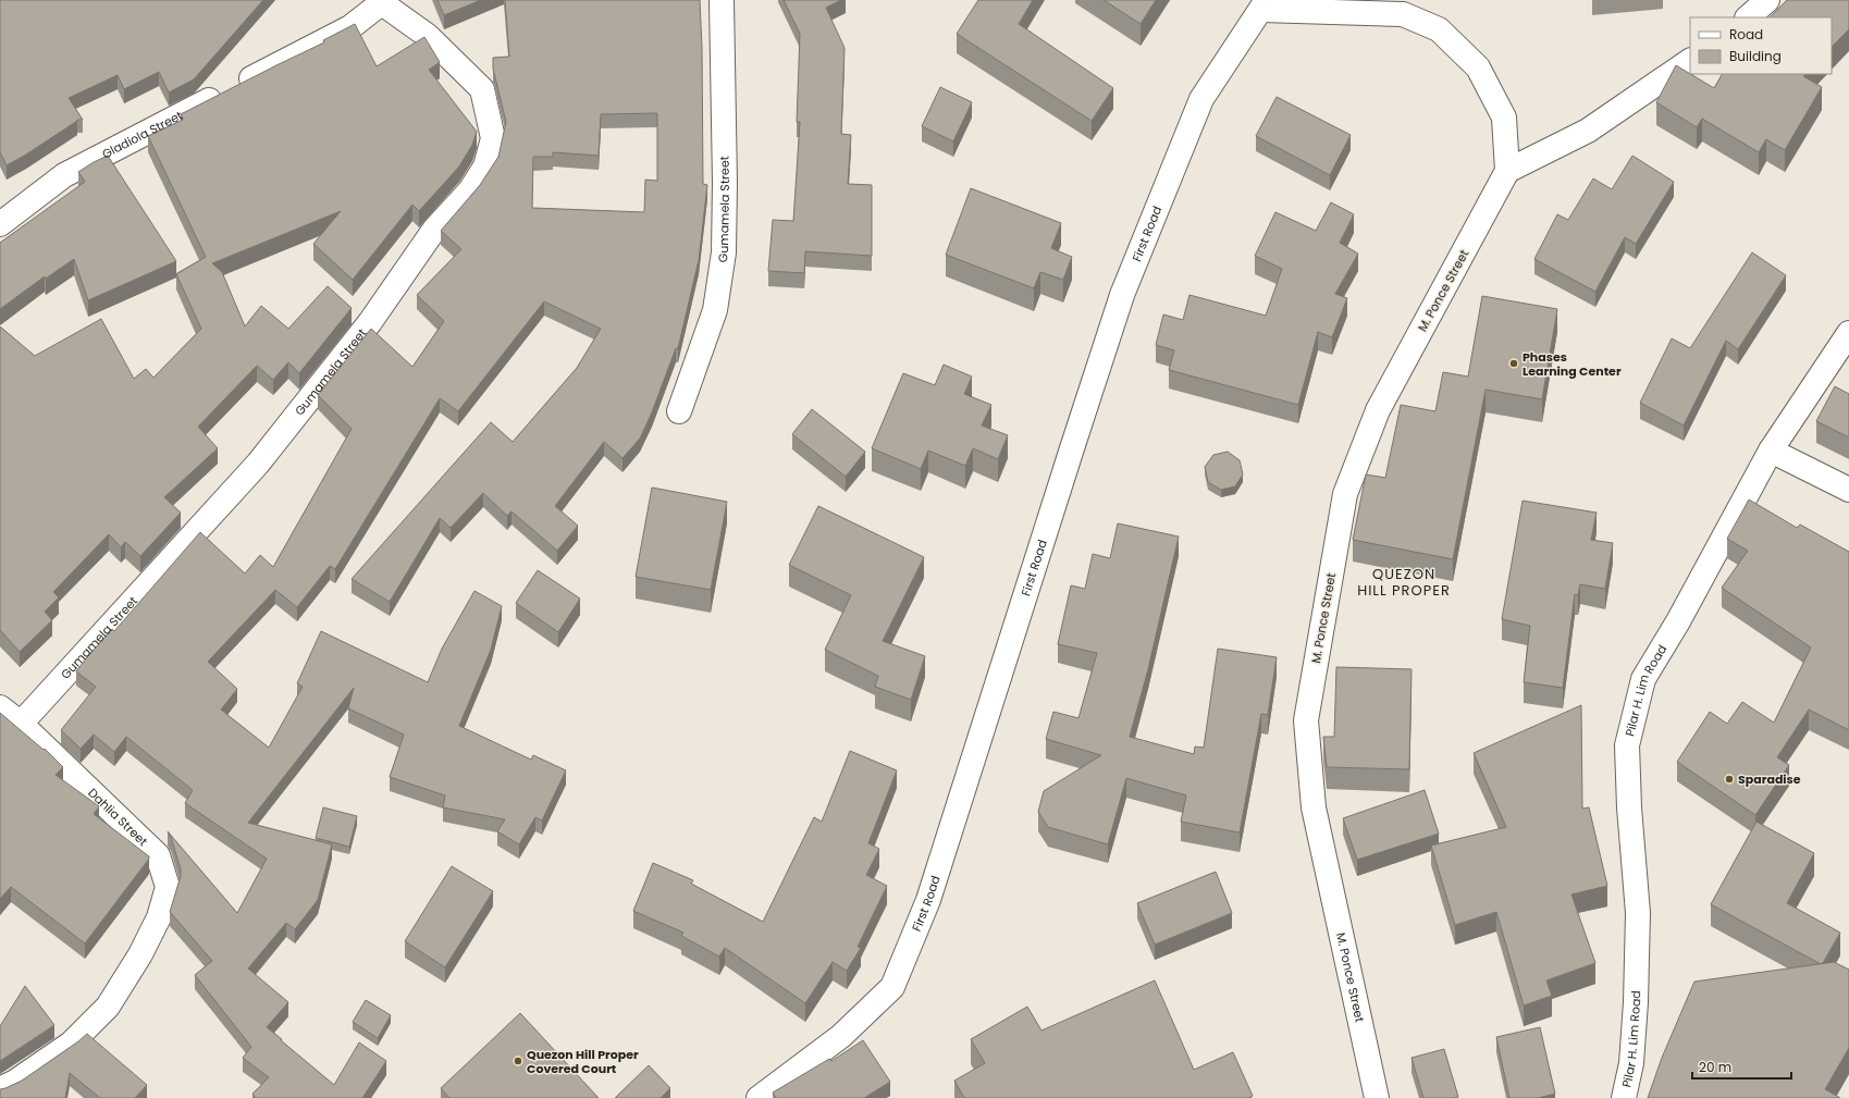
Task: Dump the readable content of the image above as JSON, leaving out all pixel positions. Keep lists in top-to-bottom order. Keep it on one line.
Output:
{"streets":{"street":["Gladiola Street","Gumamela Street","First Road","M. Ponce Street","Pilar H. Lim Road","Dahlia Street"]},"crossings":[["Gladiola Street","Gumamela Street"],["Gumamela Street","Dahlia Street"]],"districts":["QUEZON HILL PROPER"],"places":["Phases Learning Center","Sparadise","Quezon Hill Proper Covered Court"],"legend":["Road","Building"],"scale_bar":"20 m"}
